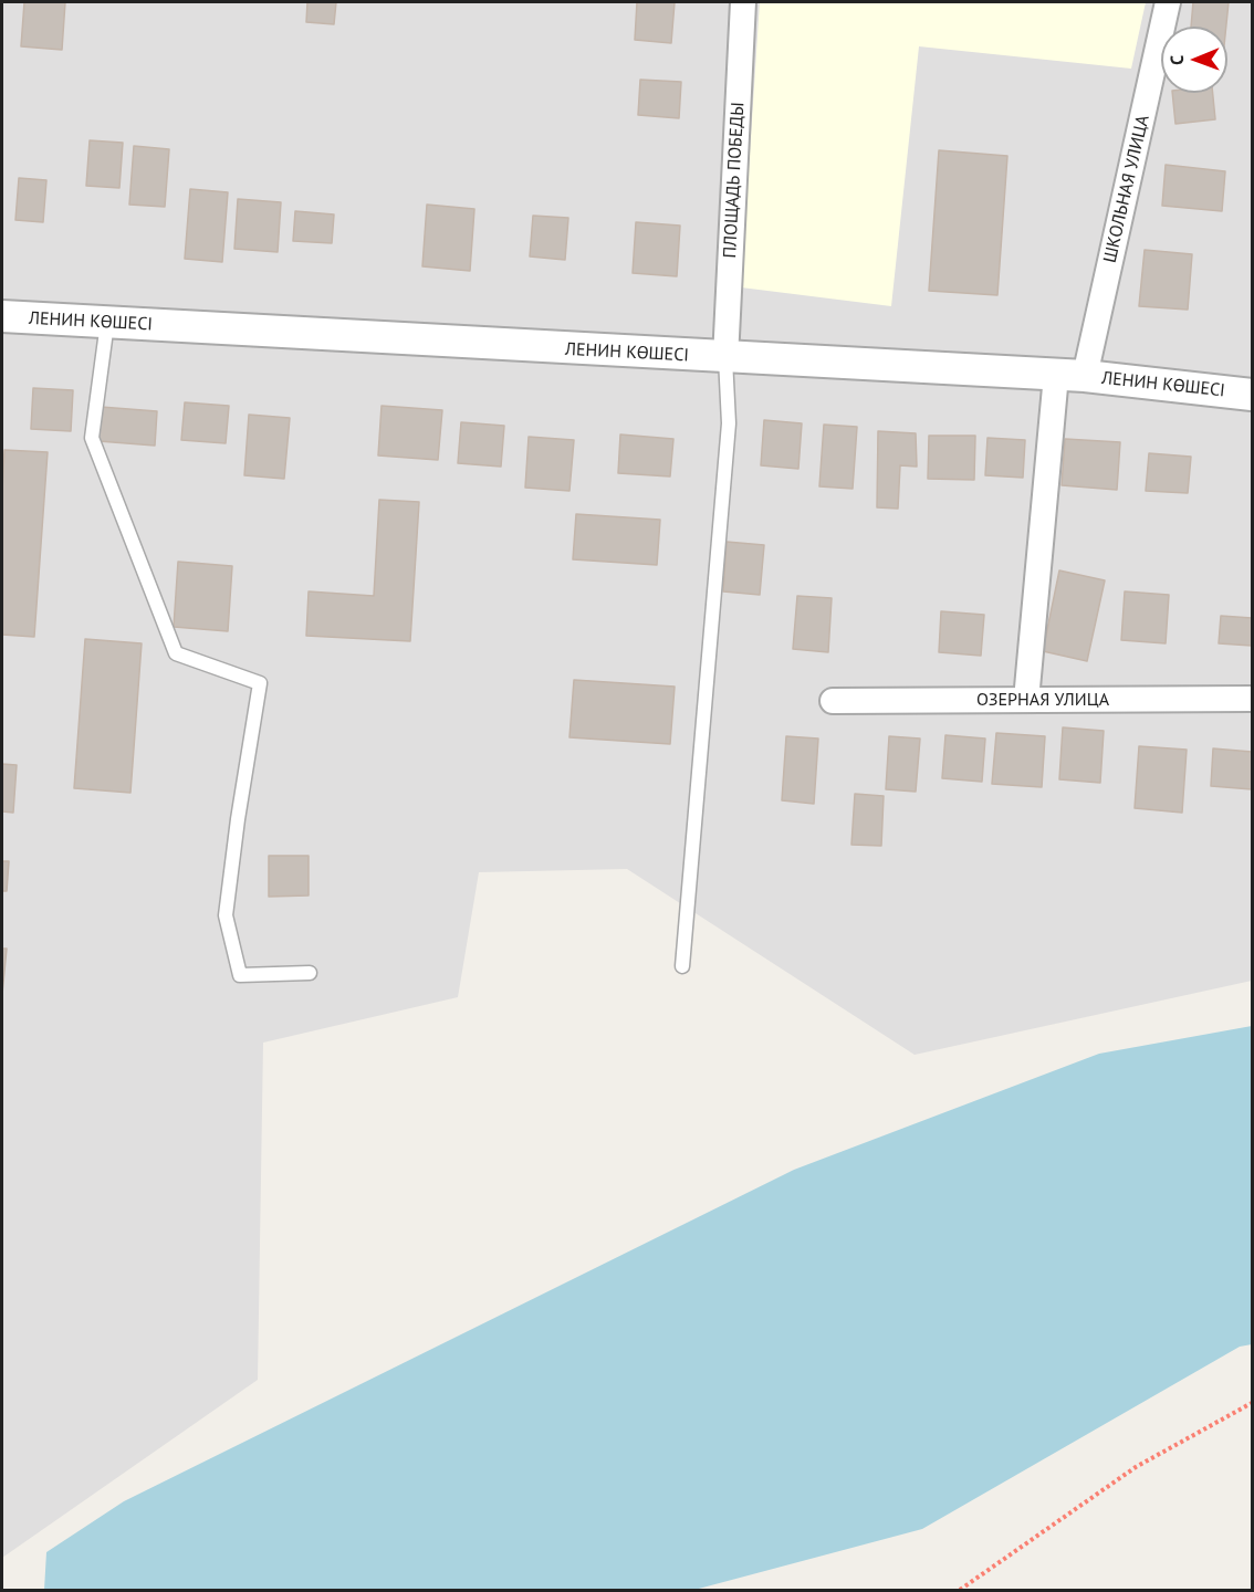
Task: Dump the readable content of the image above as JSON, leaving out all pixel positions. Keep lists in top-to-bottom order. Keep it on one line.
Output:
{"streets":{"street":["ПЛОЩАДЬ ПОБЕДЫ","ШКОЛЬНАЯ УЛИЦА","ЛЕНИН КӨШЕСІ","ОЗЕРНАЯ УЛИЦА"]},"crossings":[["ПЛОЩАДЬ ПОБЕДЫ","ЛЕНИН КӨШЕСІ"],["ШКОЛЬНАЯ УЛИЦА","ЛЕНИН КӨШЕСІ"],["ШКОЛЬНАЯ УЛИЦА","ОЗЕРНАЯ УЛИЦА"]],"north":"left"}
